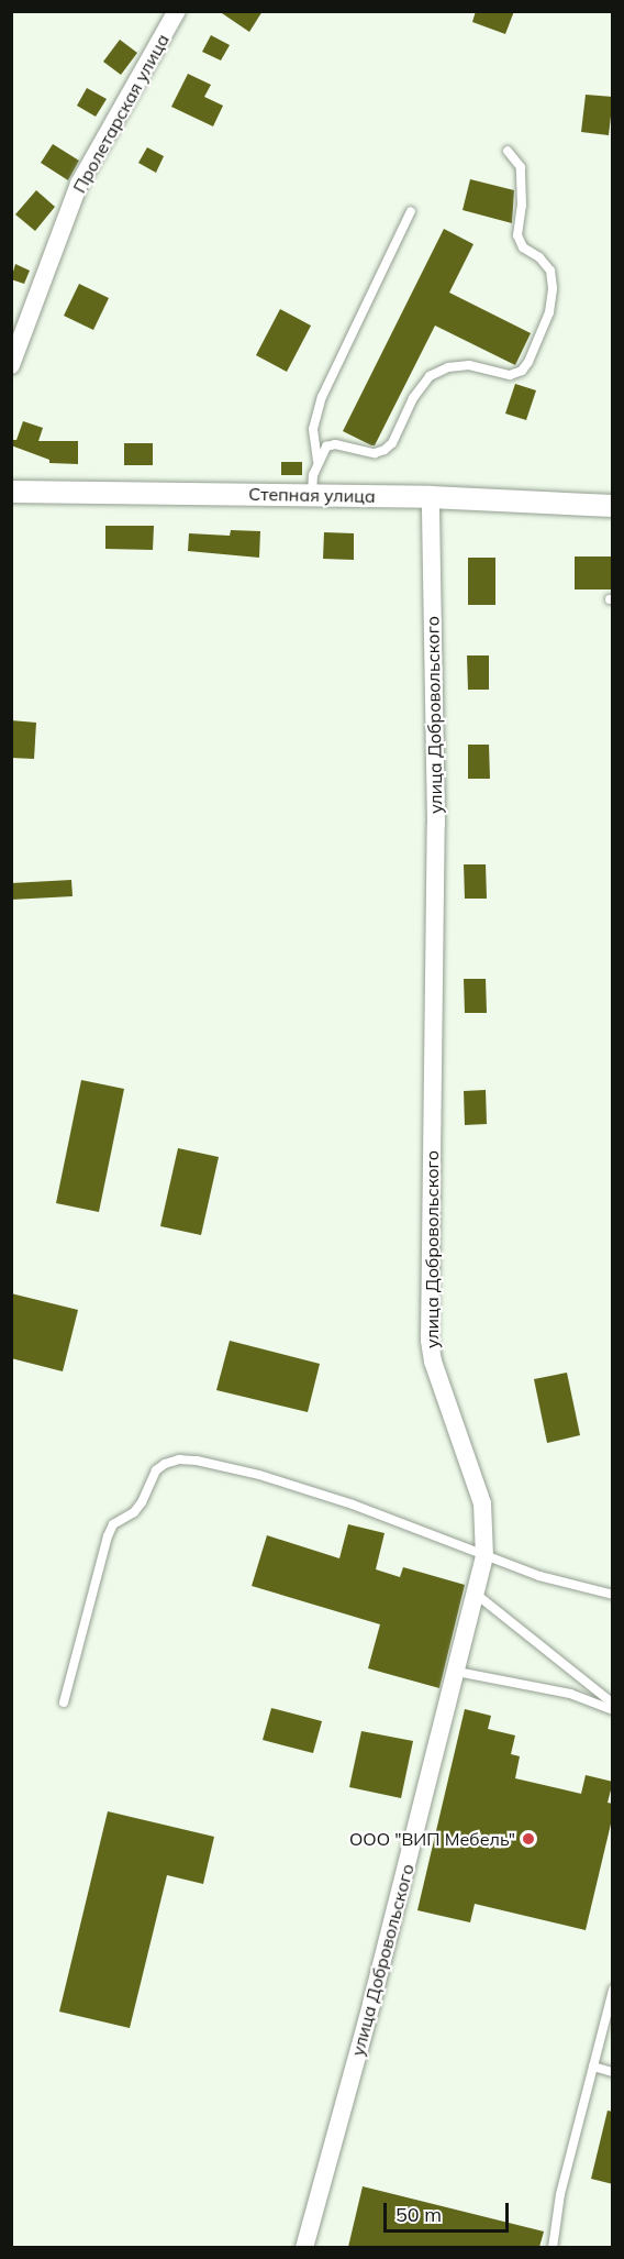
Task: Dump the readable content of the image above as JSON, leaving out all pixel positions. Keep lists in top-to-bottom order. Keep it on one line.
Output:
{"streets":{"street":["Пролетарская улица","Степная улица","улица Добровольского"]},"crossings":[["Степная улица","улица Добровольского"]],"places":["ООО \"ВИП Мебель\""],"scale_bar":"50 m"}
